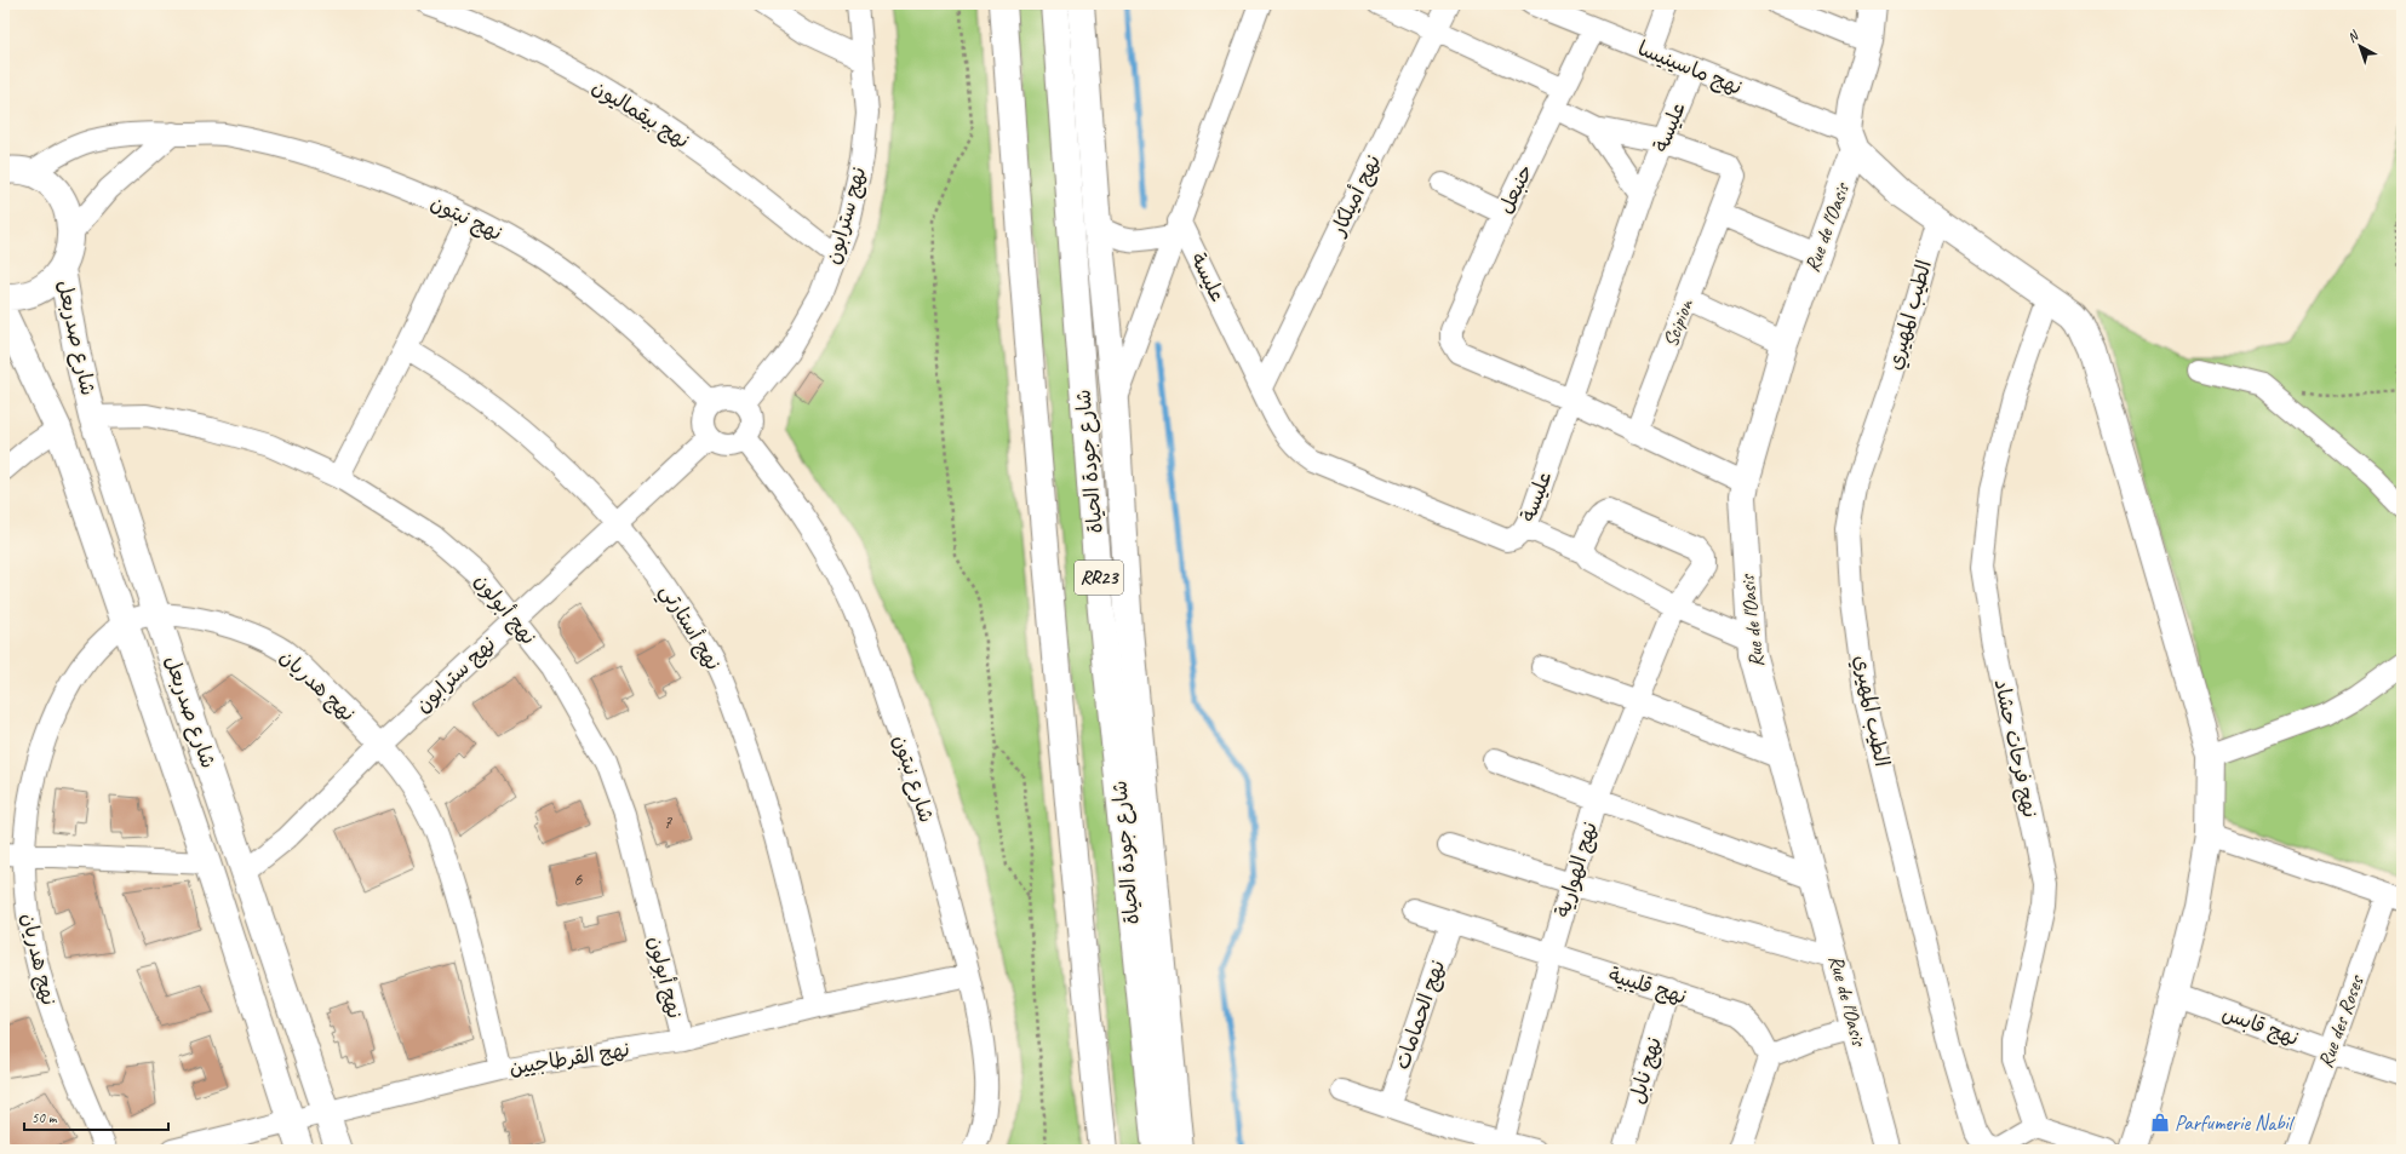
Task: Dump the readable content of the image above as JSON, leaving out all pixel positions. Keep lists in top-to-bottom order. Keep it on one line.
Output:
{"streets":{"main road":["Rue de l'Oasis","شارع صدربعل","شارع جودة الحياة","RR23"],"street":["نهج ماسينيسا","نهج بيقماليون","عليسة","حنبعل","نهج أميلكار","نهج سترابون","نهج نبتون","الطيب المهيري","Scipion","نهج أبولون","نهج أستارتي","نهج هدريان","نهج فرحات حشاد","شارع نبتون","نهج الهوارية","نهج قليبية","نهج الحمامات","Rue des Roses","نهج قابس","نهج القرطاجيين","نهج نابل"]},"crossings":[["نهج ماسينيسا","عليسة"],["نهج ماسينيسا","حنبعل"],["نهج ماسينيسا","Rue de l'Oasis"],["نهج بيقماليون","نهج سترابون"],["عليسة","حنبعل"],["عليسة","نهج أميلكار"],["عليسة","Scipion"],["نهج سترابون","نهج نبتون"],["نهج سترابون","شارع صدربعل"],["نهج سترابون","نهج أبولون"],["نهج سترابون","نهج أستارتي"],["نهج سترابون","نهج هدريان"],["نهج سترابون","شارع نبتون"],["نهج نبتون","شارع نبتون"],["الطيب المهيري","نهج فرحات حشاد"],["شارع صدربعل","نهج أبولون"],["شارع صدربعل","نهج هدريان"],["شارع صدربعل","نهج القرطاجيين"],["نهج أبولون","نهج القرطاجيين"],["نهج أستارتي","نهج القرطاجيين"],["نهج هدريان","نهج القرطاجيين"],["شارع نبتون","نهج القرطاجيين"],["نهج الهوارية","نهج قليبية"],["نهج قليبية","نهج الحمامات"],["نهج قليبية","نهج نابل"],["Rue des Roses","نهج قابس"]],"places":{"shop":["Parfumerie Nabil"]},"house_numbers":["7","6"],"scale_bar":"50 m","north":"top left"}
